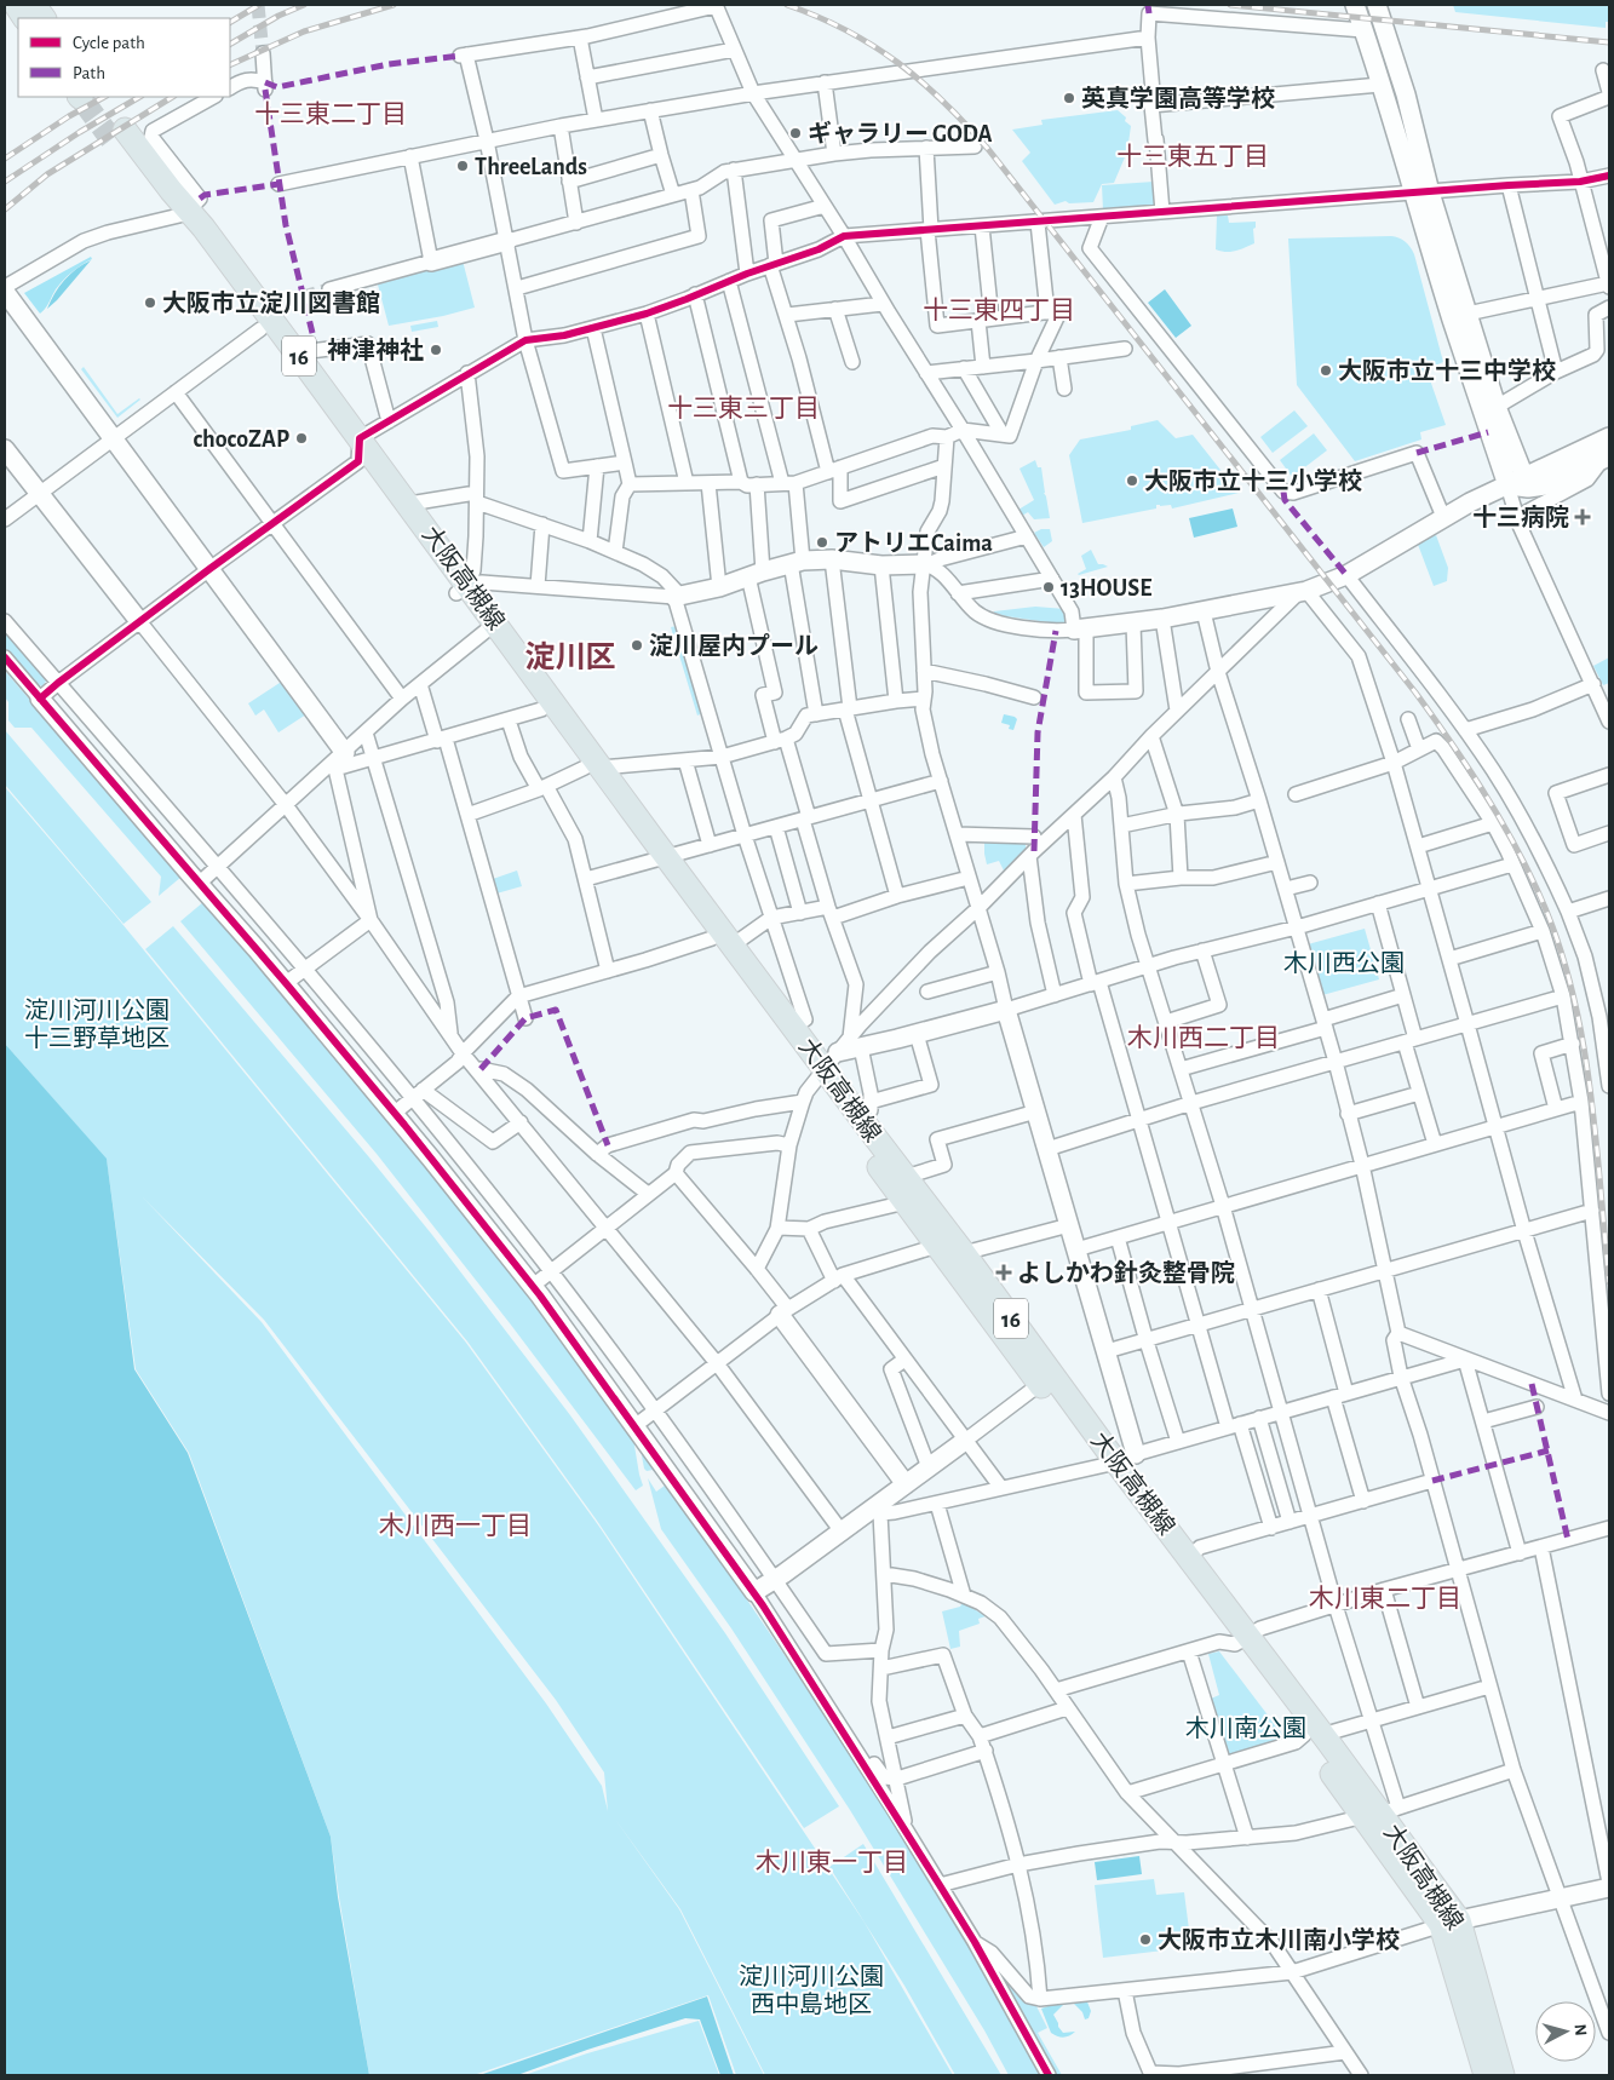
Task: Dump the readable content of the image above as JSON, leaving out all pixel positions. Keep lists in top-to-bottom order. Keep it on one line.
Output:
{"streets":{"main road":["16","大阪高槻線"]},"districts":["十三東二丁目","十三東五丁目","十三東四丁目","十三東三丁目","淀川区","木川西二丁目","木川西一丁目","木川東二丁目","木川東一丁目"],"parks":["木川西公園","淀川河川公園 十三野草地区","木川南公園","淀川河川公園 西中島地区"],"places":{"other":["英真学園高等学校","ギャラリー GODA","ThreeLands","大阪市立淀川図書館","神津神社","大阪市立十三中学校","chocoZAP","大阪市立十三小学校","アトリエCaima","13HOUSE","淀川屋内プール","大阪市立木川南小学校"],"health":["十三病院","よしかわ針灸整骨院"]},"legend":["Cycle path","Path"],"north":"right"}
